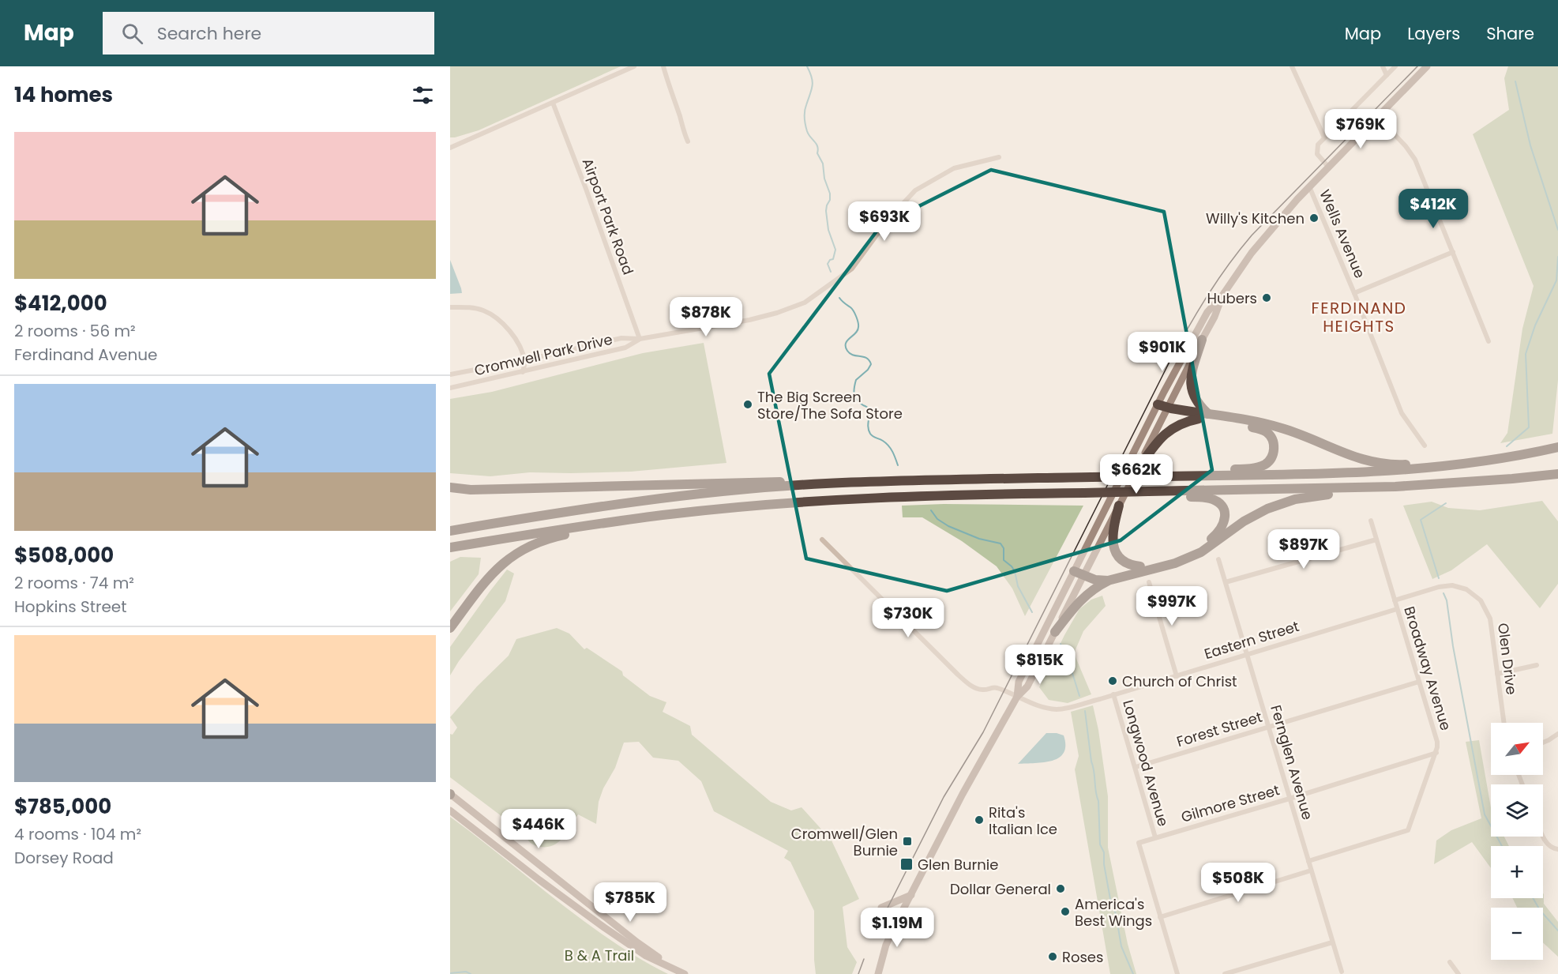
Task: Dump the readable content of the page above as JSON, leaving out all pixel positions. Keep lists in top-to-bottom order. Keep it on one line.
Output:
{"streets":{"street":["Airport Park Road","Wells Avenue","Cromwell Park Drive","Eastern Street","Olen Drive","Broadway Avenue","Forest Street","Fernglen Avenue","Longwood Avenue","Gilmore Street"]},"crossings":[["Airport Park Road","Cromwell Park Drive"],["Eastern Street","Broadway Avenue"],["Eastern Street","Fernglen Avenue"],["Eastern Street","Longwood Avenue"],["Olen Drive","Broadway Avenue"],["Broadway Avenue","Forest Street"],["Broadway Avenue","Fernglen Avenue"],["Broadway Avenue","Gilmore Street"],["Forest Street","Fernglen Avenue"],["Forest Street","Longwood Avenue"],["Fernglen Avenue","Gilmore Street"],["Longwood Avenue","Gilmore Street"]],"districts":["FERDINAND HEIGHTS"],"parks":["B & A Trail"],"places":{"other":["Willy's Kitchen","Hubers","The Big Screen Store/The Sofa Store","Church of Christ","Rita's Italian Ice","Dollar General","America's Best Wings","Roses"],"transit":["Cromwell/Glen Burnie","Glen Burnie"]},"north":"top right","page":{"header":"Map","search":"Search here","nav":["Map","Layers","Share"],"heading":"14 homes","price":["$769K","$412K","$693K","$878K","$901K","$662K","$897K","$997K","$730K","$815K","$446K","$508K","$785K","$1.19M"],"list":[{"name":"$412,000","note":"2 rooms · 56 m² · Ferdinand Avenue"},{"name":"$508,000","note":"2 rooms · 74 m² · Hopkins Street"},{"name":"$785,000","note":"4 rooms · 104 m² · Dorsey Road"}],"map_buttons":["+","−"]}}
